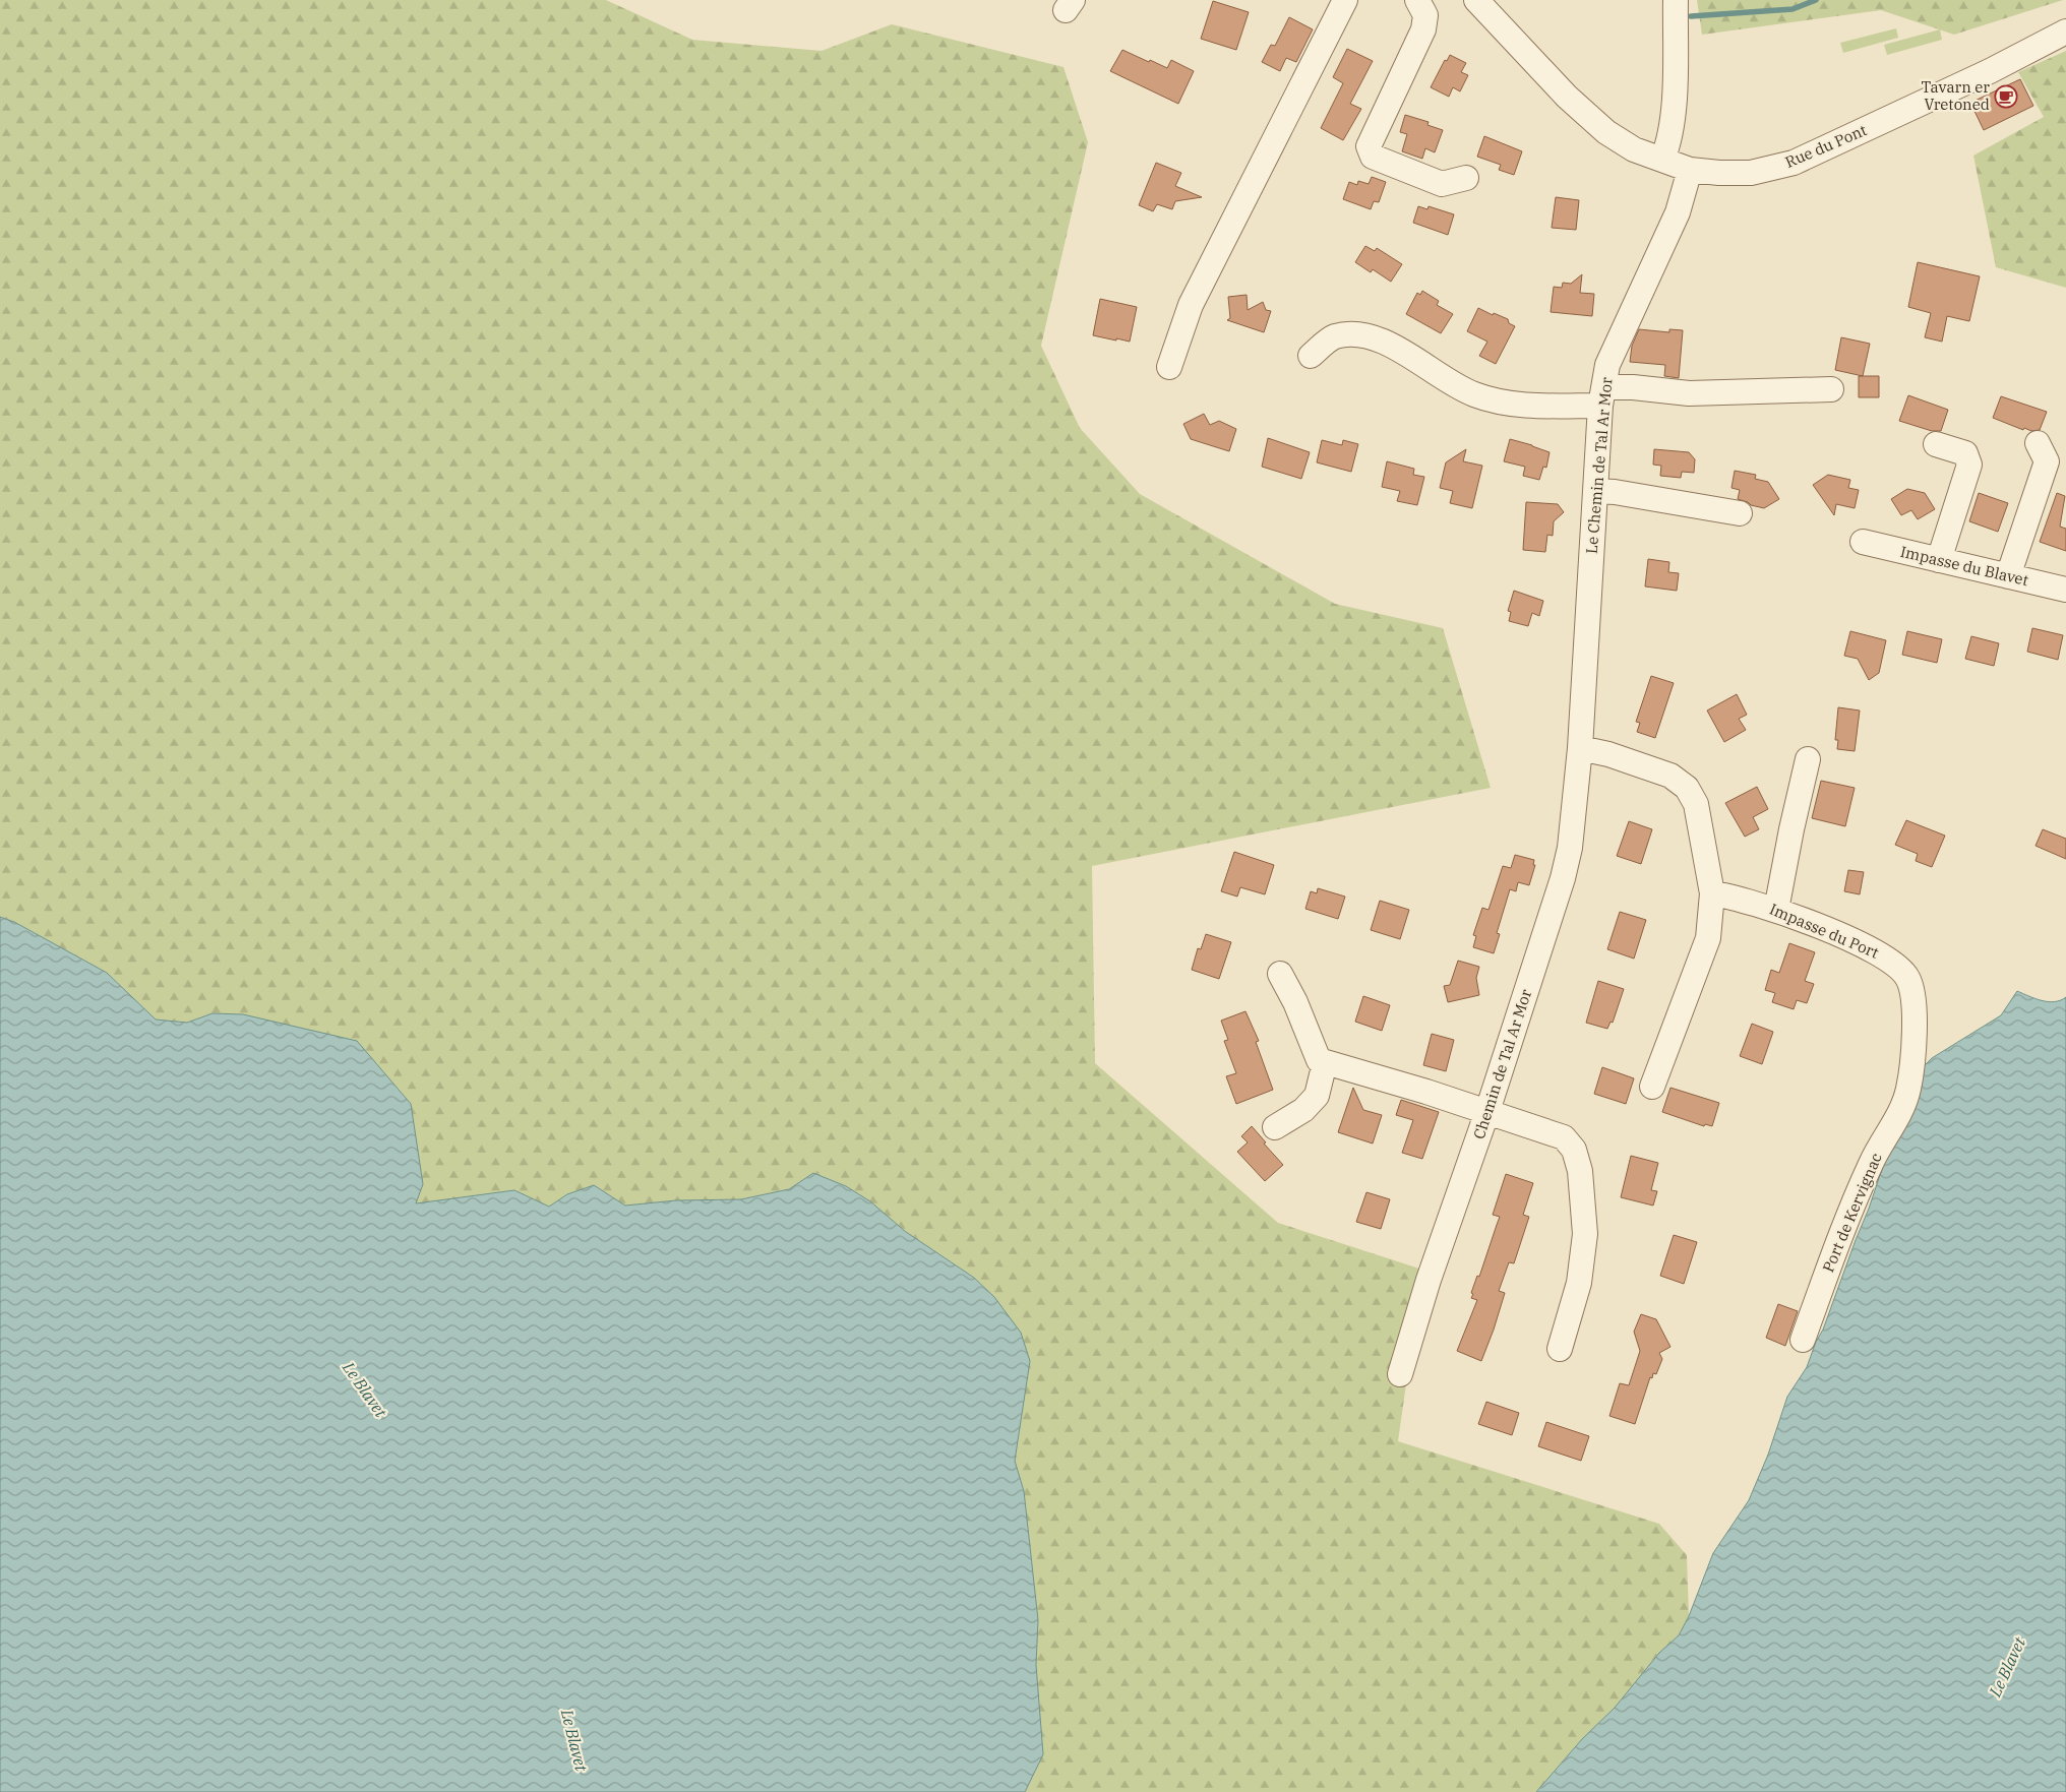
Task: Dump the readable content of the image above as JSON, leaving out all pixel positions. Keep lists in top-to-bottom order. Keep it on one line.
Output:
{"streets":{"street":["Rue du Pont","Le Chemin de Tal Ar Mor","Impasse du Blavet","Impasse du Port","Chemin de Tal Ar Mor","Port de Kervignac"]},"crossings":[["Rue du Pont","Le Chemin de Tal Ar Mor"],["Le Chemin de Tal Ar Mor","Chemin de Tal Ar Mor"],["Impasse du Port","Port de Kervignac"]],"water":["Le Blavet"],"places":{"cafe":["Tavarn er Vretoned"]}}
